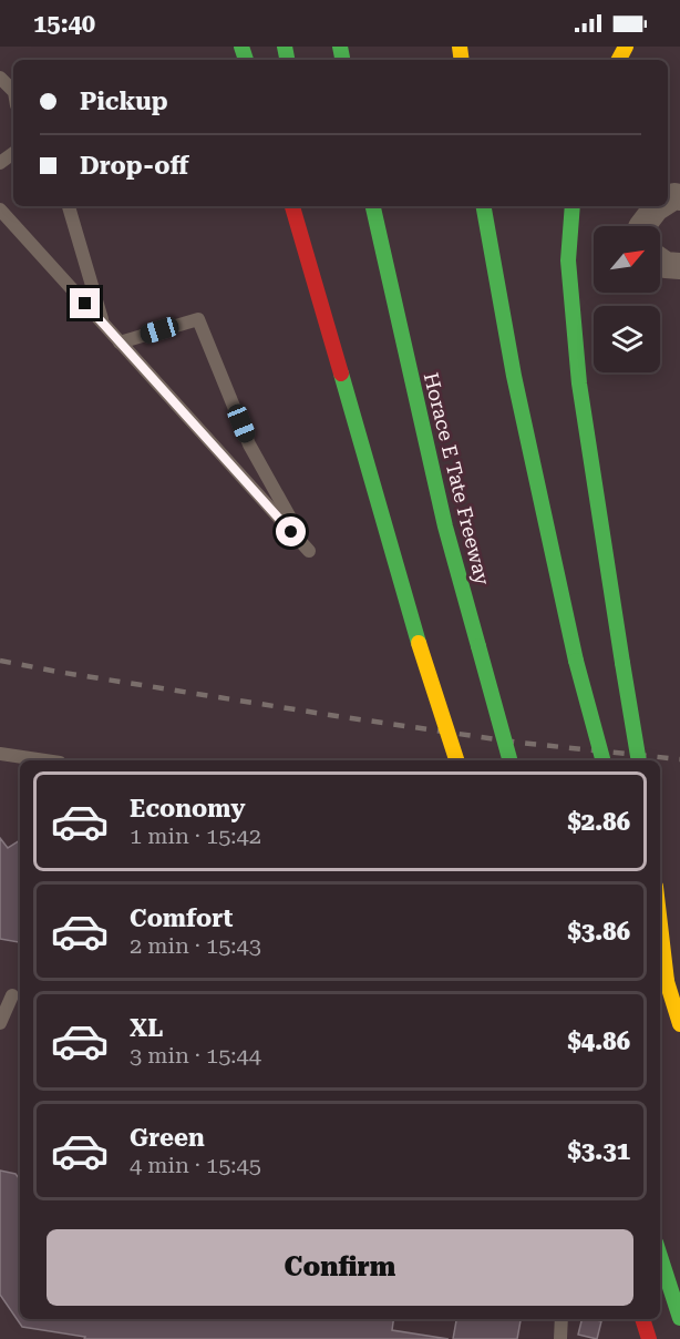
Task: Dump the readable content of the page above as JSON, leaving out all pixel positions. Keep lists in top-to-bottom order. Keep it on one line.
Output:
{"streets":{"highway":["Horace E Tate Freeway"]},"north":"top right","page":{"status":"15:40","banner":["Pickup","Drop-off"],"list":[{"name":"Economy","note":"1 min · 15:42","value":"$2.86"},{"name":"Comfort","note":"2 min · 15:43","value":"$3.86"},{"name":"XL","note":"3 min · 15:44","value":"$4.86"},{"name":"Green","note":"4 min · 15:45","value":"$3.31"}],"buttons":"Confirm"}}
